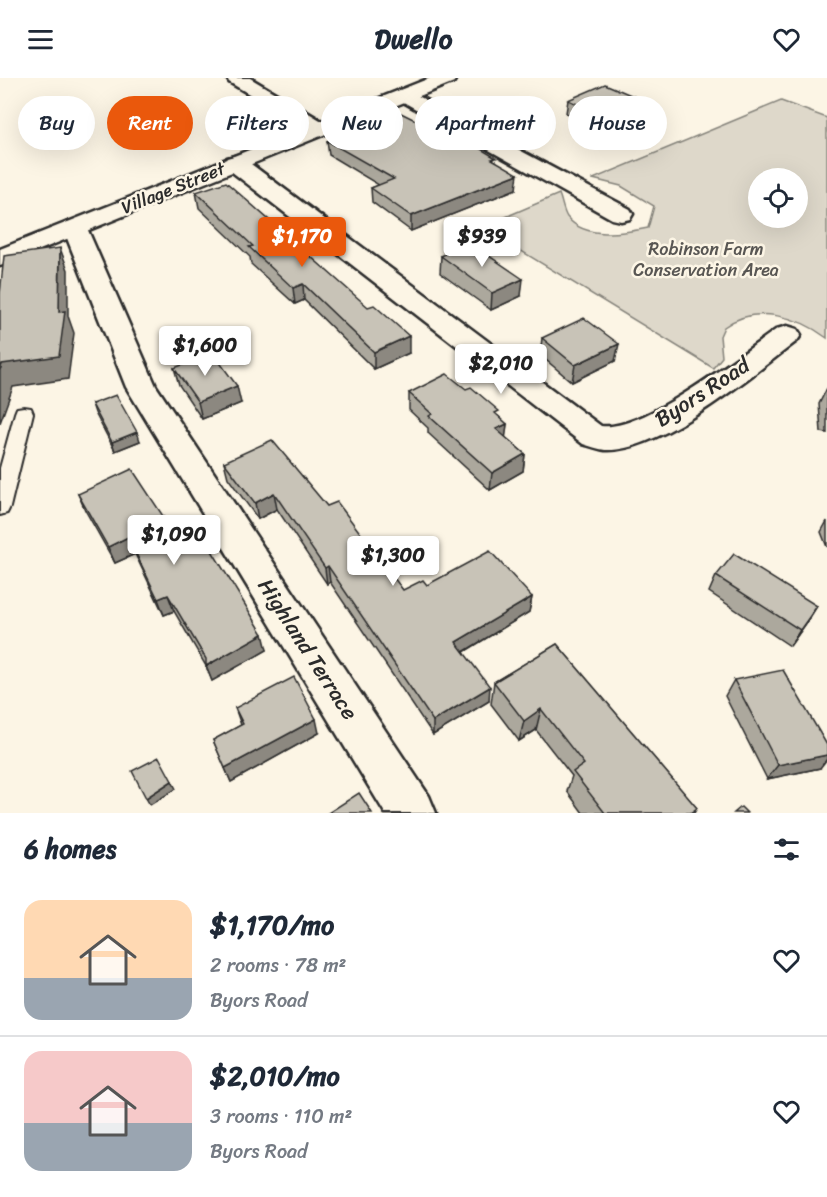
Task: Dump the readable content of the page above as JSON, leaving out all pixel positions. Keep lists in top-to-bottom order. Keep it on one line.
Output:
{"streets":{"street":["Village Street","Byors Road","Highland Terrace"]},"crossings":[["Village Street","Byors Road"],["Village Street","Highland Terrace"]],"parks":["Robinson Farm Conservation Area"],"page":{"header":"Dwello","chip":["Buy","Rent","Filters","New","Apartment","House"],"price":["$1,170","$939","$1,600","$2,010","$1,090","$1,300"],"heading":"6 homes","list":[{"name":"$1,170/mo","note":"2 rooms · 78 m² · Byors Road"},{"name":"$2,010/mo","note":"3 rooms · 110 m² · Byors Road"}]}}
